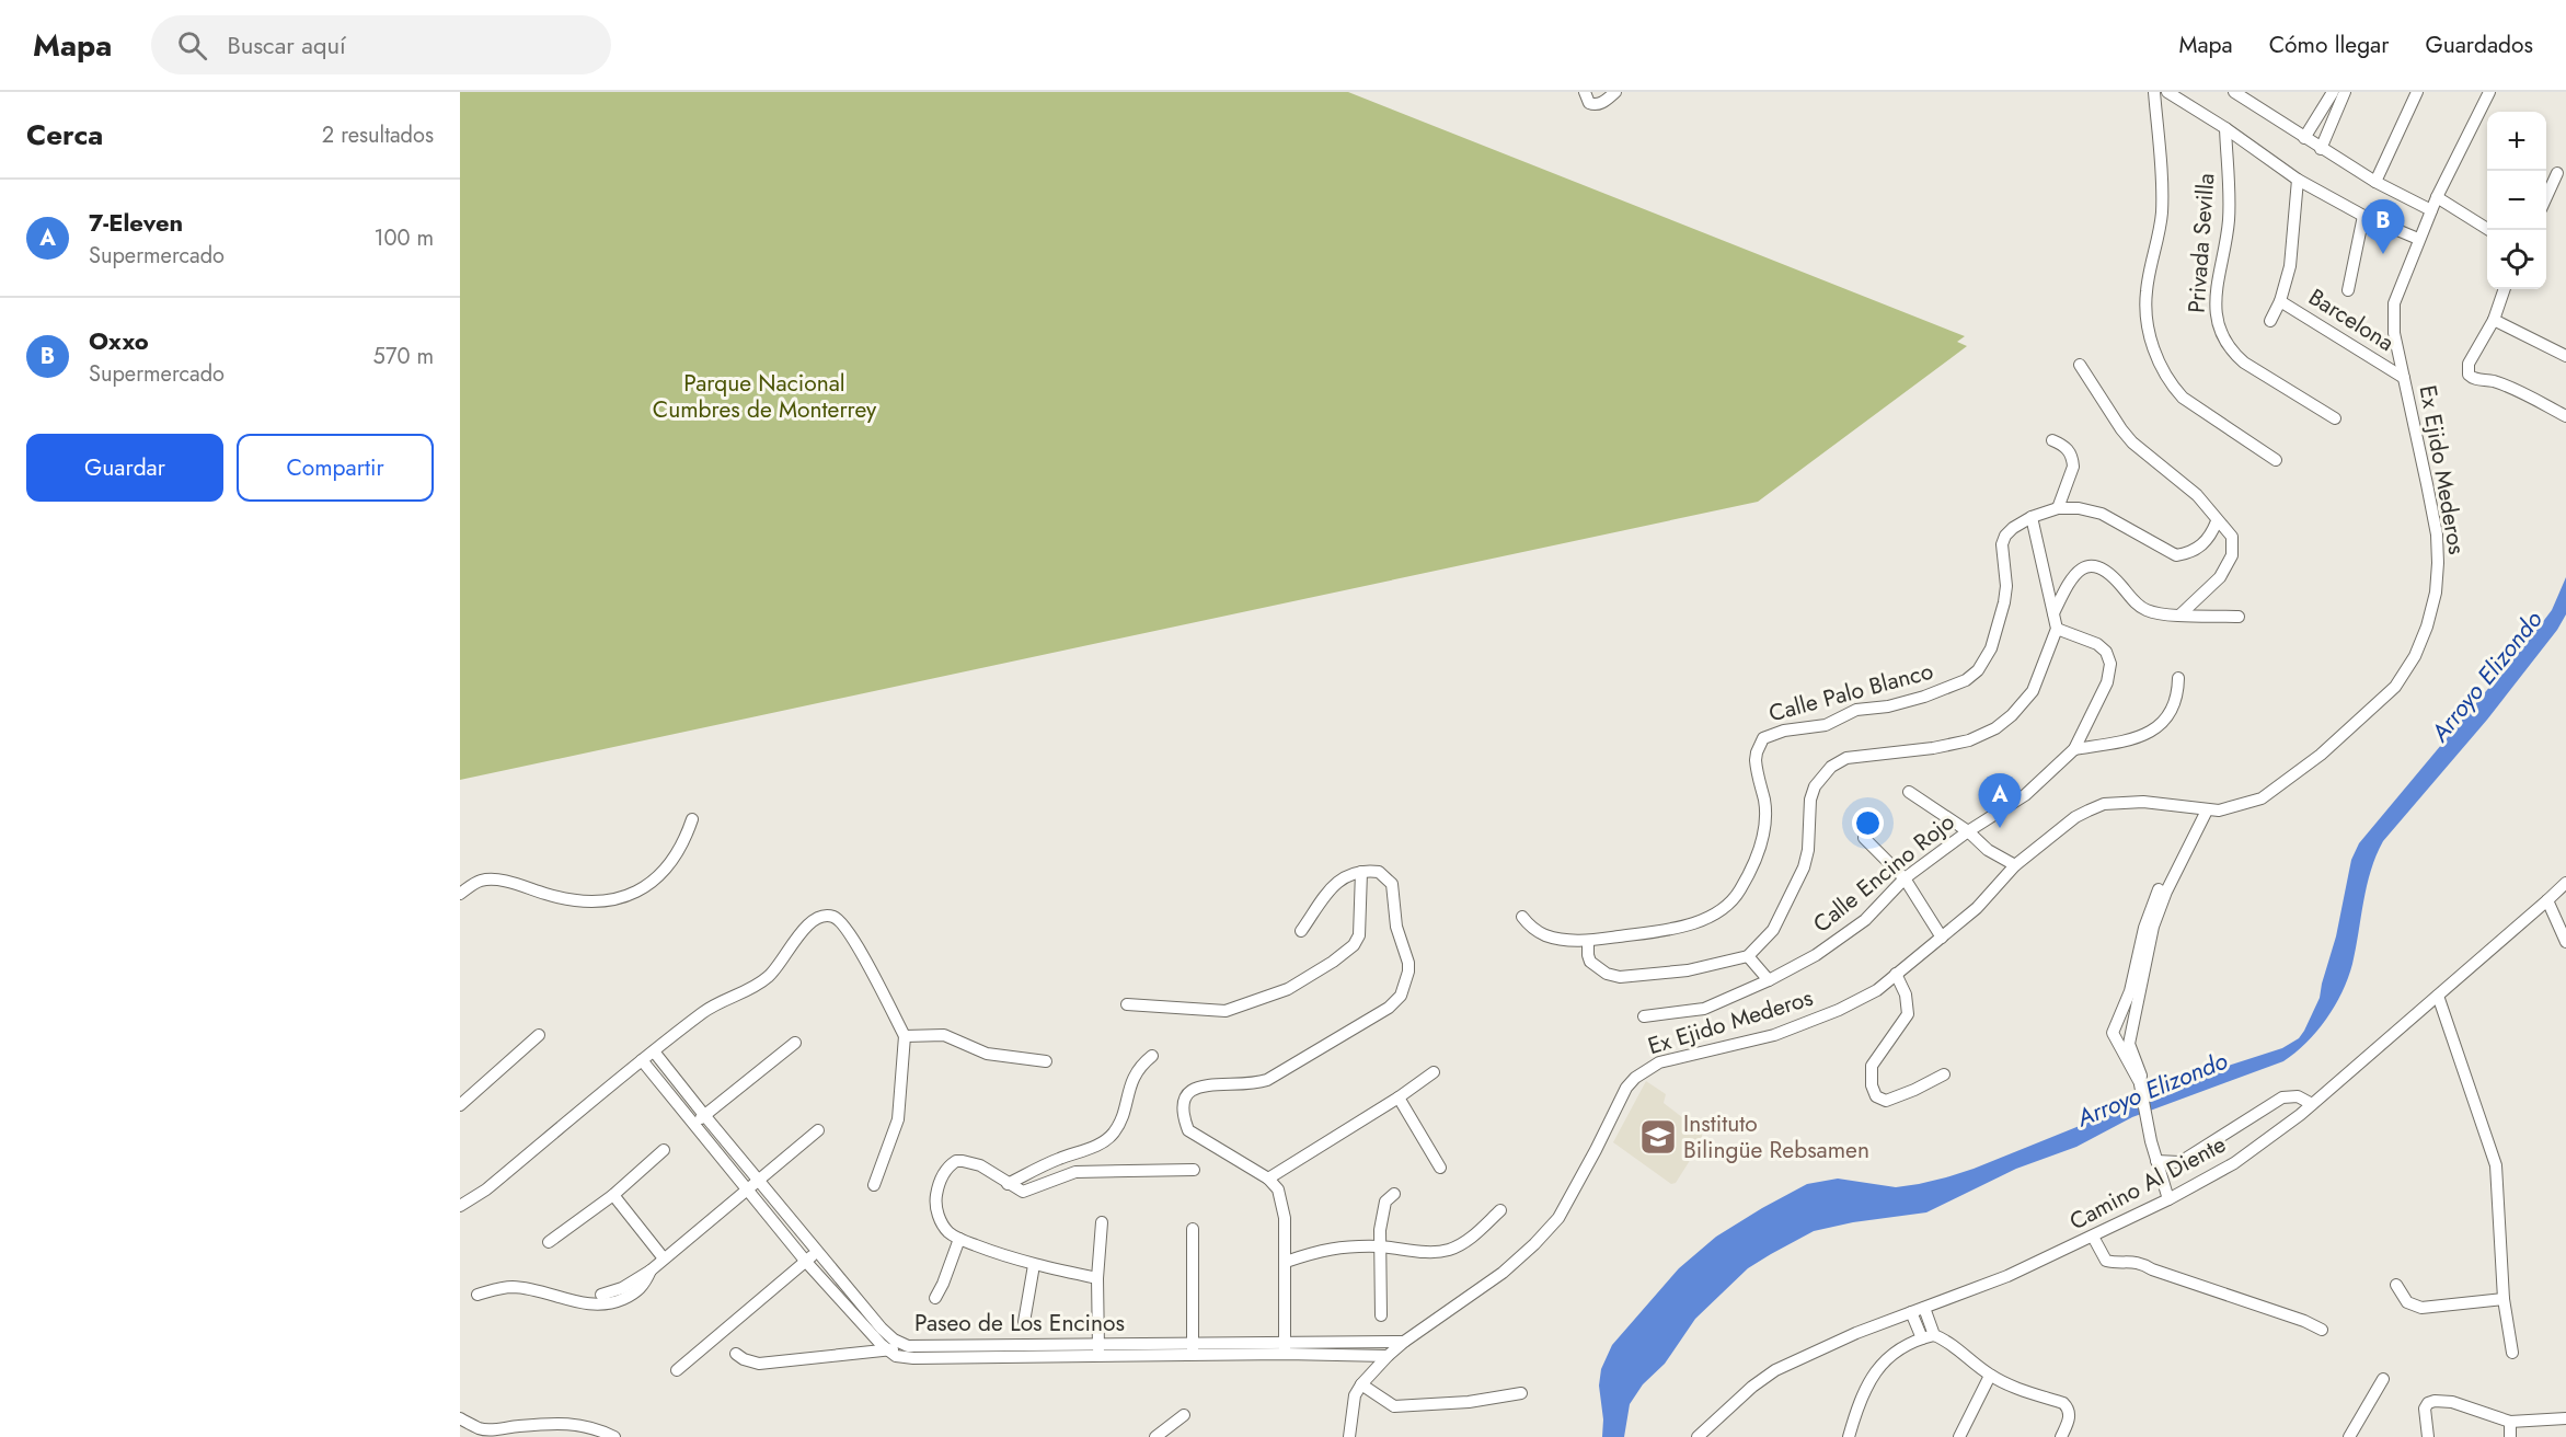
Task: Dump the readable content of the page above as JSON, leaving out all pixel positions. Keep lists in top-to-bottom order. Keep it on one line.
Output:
{"streets":{"street":["Privada Sevilla","Barcelona","Ex Ejido Mederos","Calle Palo Blanco","Calle Encino Rojo","Camino Al Diente","Paseo de Los Encinos"]},"crossings":[["Barcelona","Ex Ejido Mederos"],["Ex Ejido Mederos","Paseo de Los Encinos"]],"water":["Arroyo Elizondo"],"parks":["Parque Nacional Cumbres de Monterrey"],"places":{"school or university":["Instituto Bilingüe Rebsamen"]},"page":{"header":"Mapa","search":"Buscar aquí","nav":["Mapa","Cómo llegar","Guardados"],"heading":["Cerca","2 resultados"],"map_buttons":["+","−"],"list":[{"mark":"A","name":"7-Eleven","note":"Supermercado","value":"100 m"},{"mark":"B","name":"Oxxo","note":"Supermercado","value":"570 m"}],"pins":["B","A"],"buttons":["Guardar","Compartir"]}}
